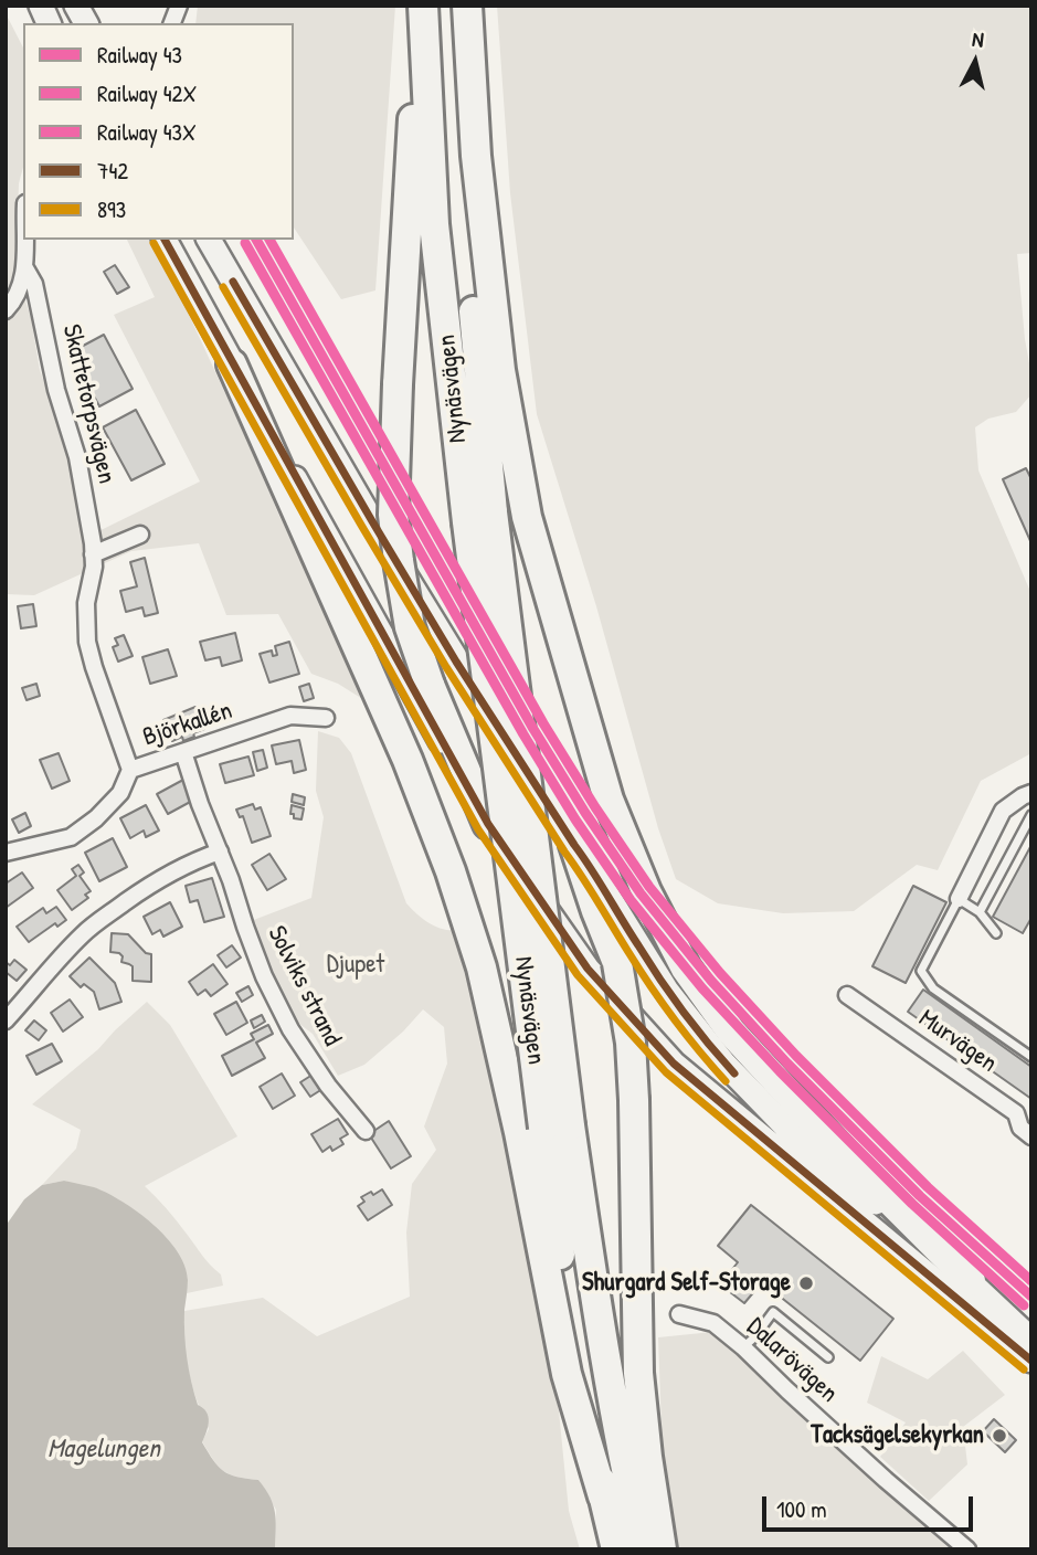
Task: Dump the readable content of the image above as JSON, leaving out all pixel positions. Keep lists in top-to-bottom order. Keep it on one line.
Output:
{"streets":{"highway":["Nynäsvägen"],"street":["Skattetorpsvägen","Björkallén","Solviks strand","Murvägen","Dalarövägen"]},"crossings":[["Skattetorpsvägen","Björkallén"],["Björkallén","Solviks strand"]],"water":["Magelungen"],"parks":["Djupet"],"places":["Shurgard Self-Storage","Tacksägelsekyrkan"],"lines":["rail line 43","rail line 43X","transit line 742","rail line 42X","transit line 893"],"legend":["Railway 43","Railway 42X","Railway 43X","742","893"],"scale_bar":"100 m","north":"top"}
